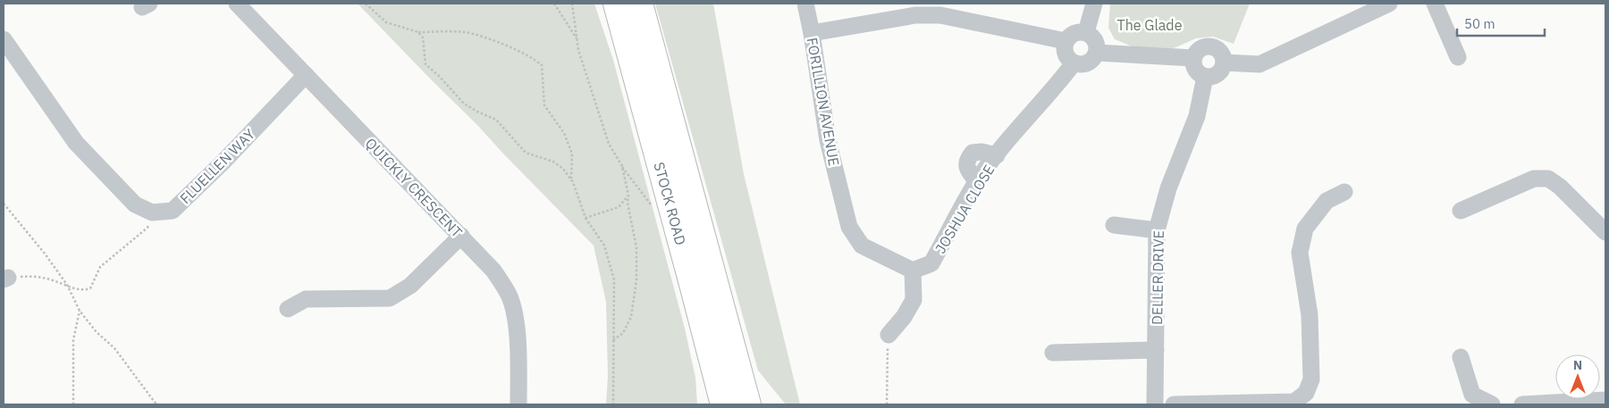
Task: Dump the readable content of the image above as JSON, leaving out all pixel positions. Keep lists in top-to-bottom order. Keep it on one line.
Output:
{"streets":{"highway":["STOCK ROAD"],"street":["FORILLION AVENUE","FLUELLEN WAY","QUICKLY CRESCENT","JOSHUA CLOSE","DELLER DRIVE"]},"crossings":[["FORILLION AVENUE","JOSHUA CLOSE"],["FLUELLEN WAY","QUICKLY CRESCENT"]],"parks":["The Glade"],"scale_bar":"50 m","north":"top"}
